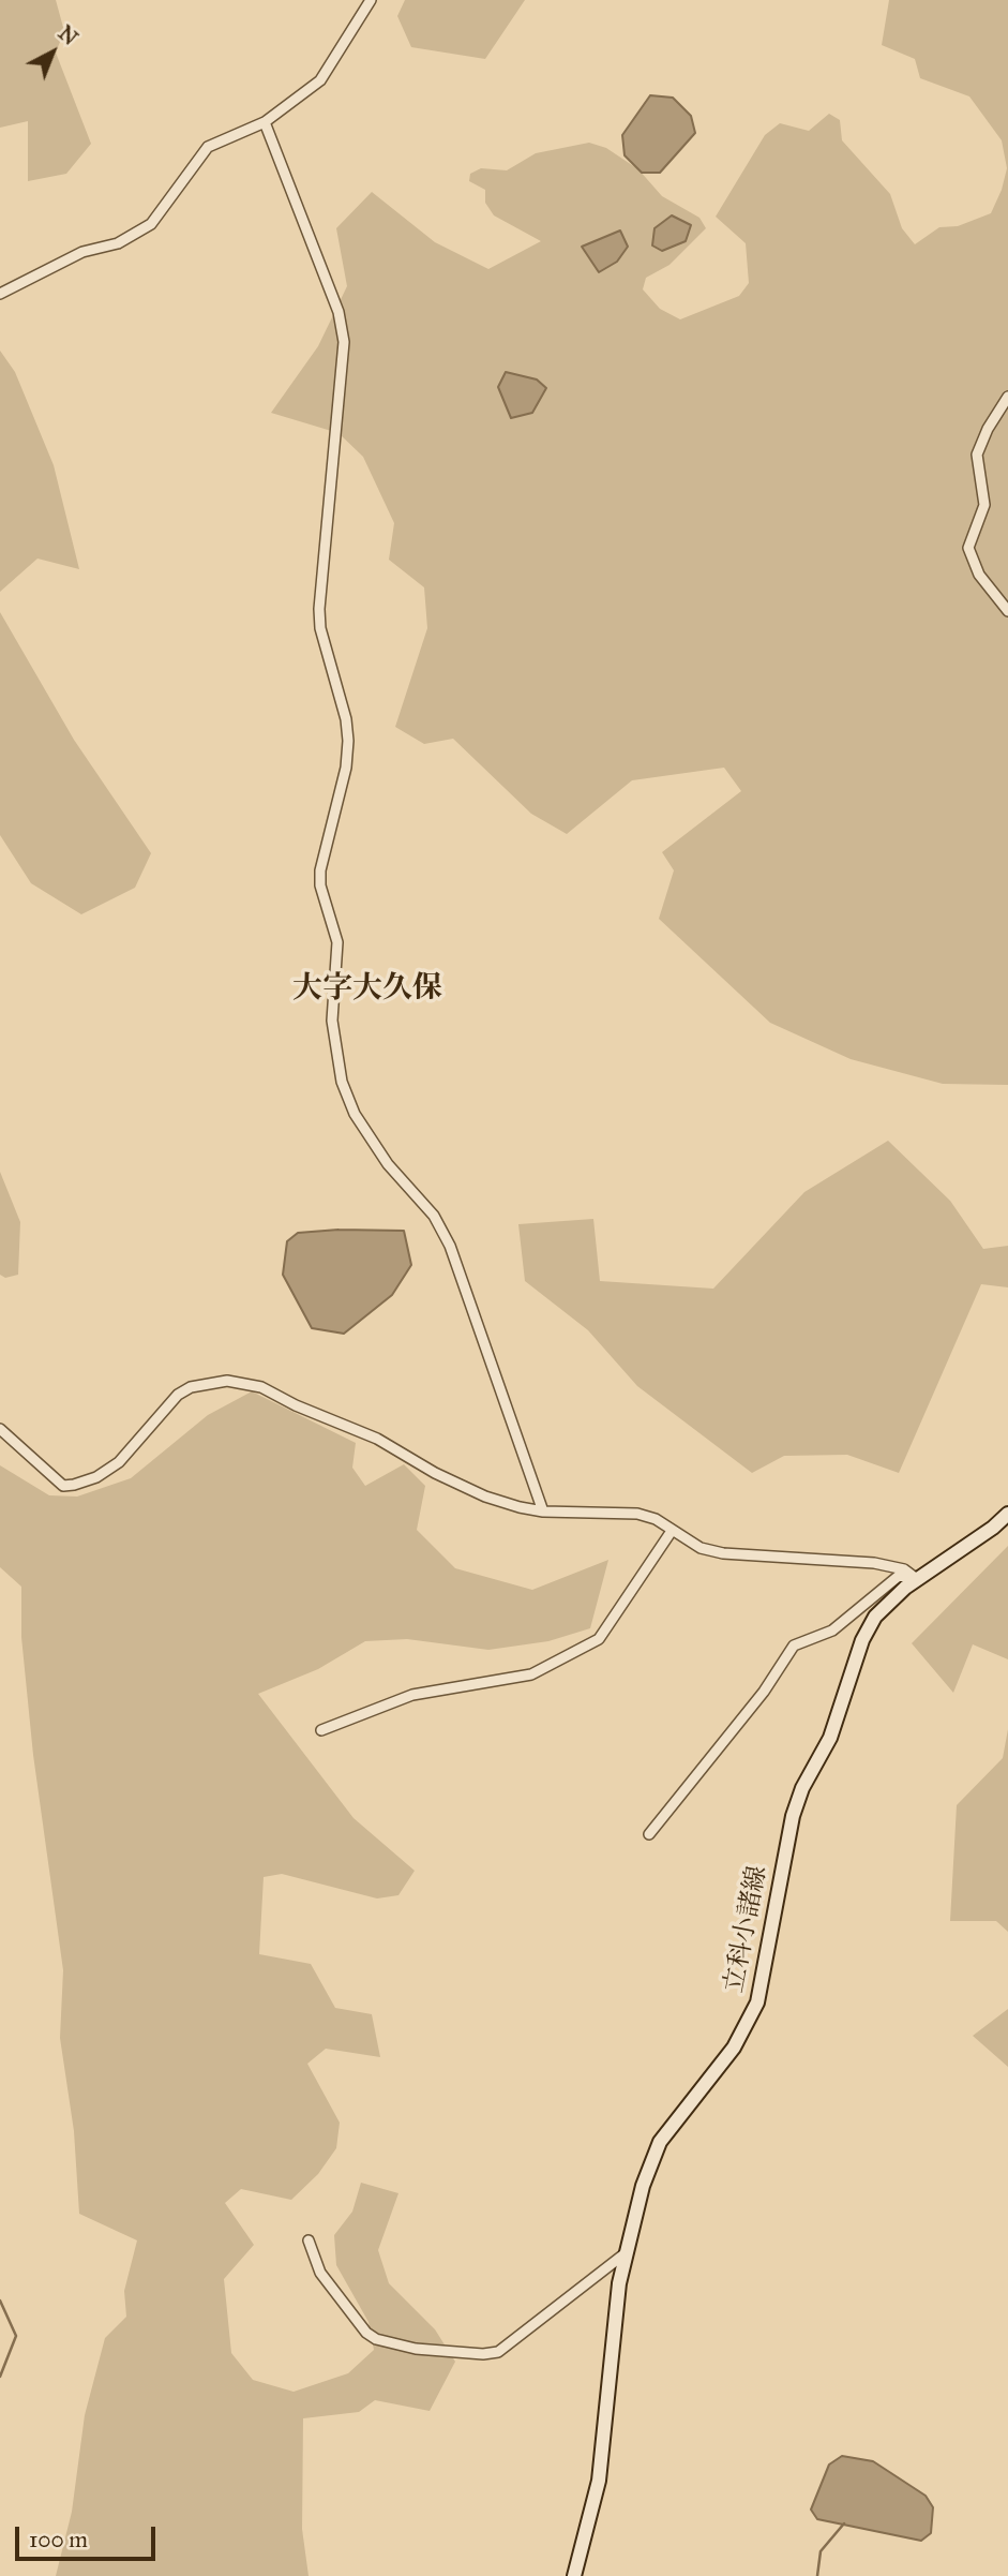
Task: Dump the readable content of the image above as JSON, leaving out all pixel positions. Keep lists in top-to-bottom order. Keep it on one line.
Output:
{"streets":{"main road":["立科小諸線"]},"districts":["大字大久保"],"scale_bar":"100 m","north":"top right"}
